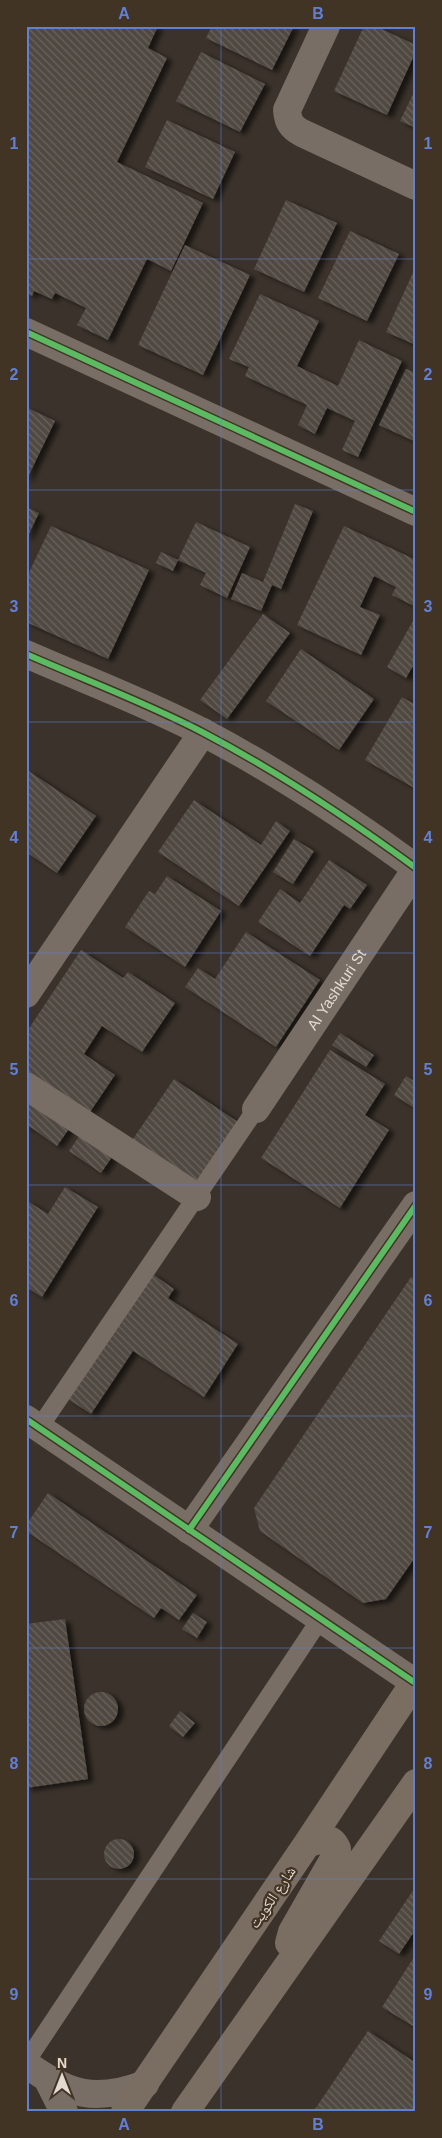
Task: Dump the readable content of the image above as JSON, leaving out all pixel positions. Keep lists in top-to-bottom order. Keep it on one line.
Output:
{"streets":{"main road":["شارع الكويت"],"street":["Al Yashkuri St"]},"north":"top","grid":{"columns":["A","B"],"rows":["1","2","3","4","5","6","7","8","9"]}}
